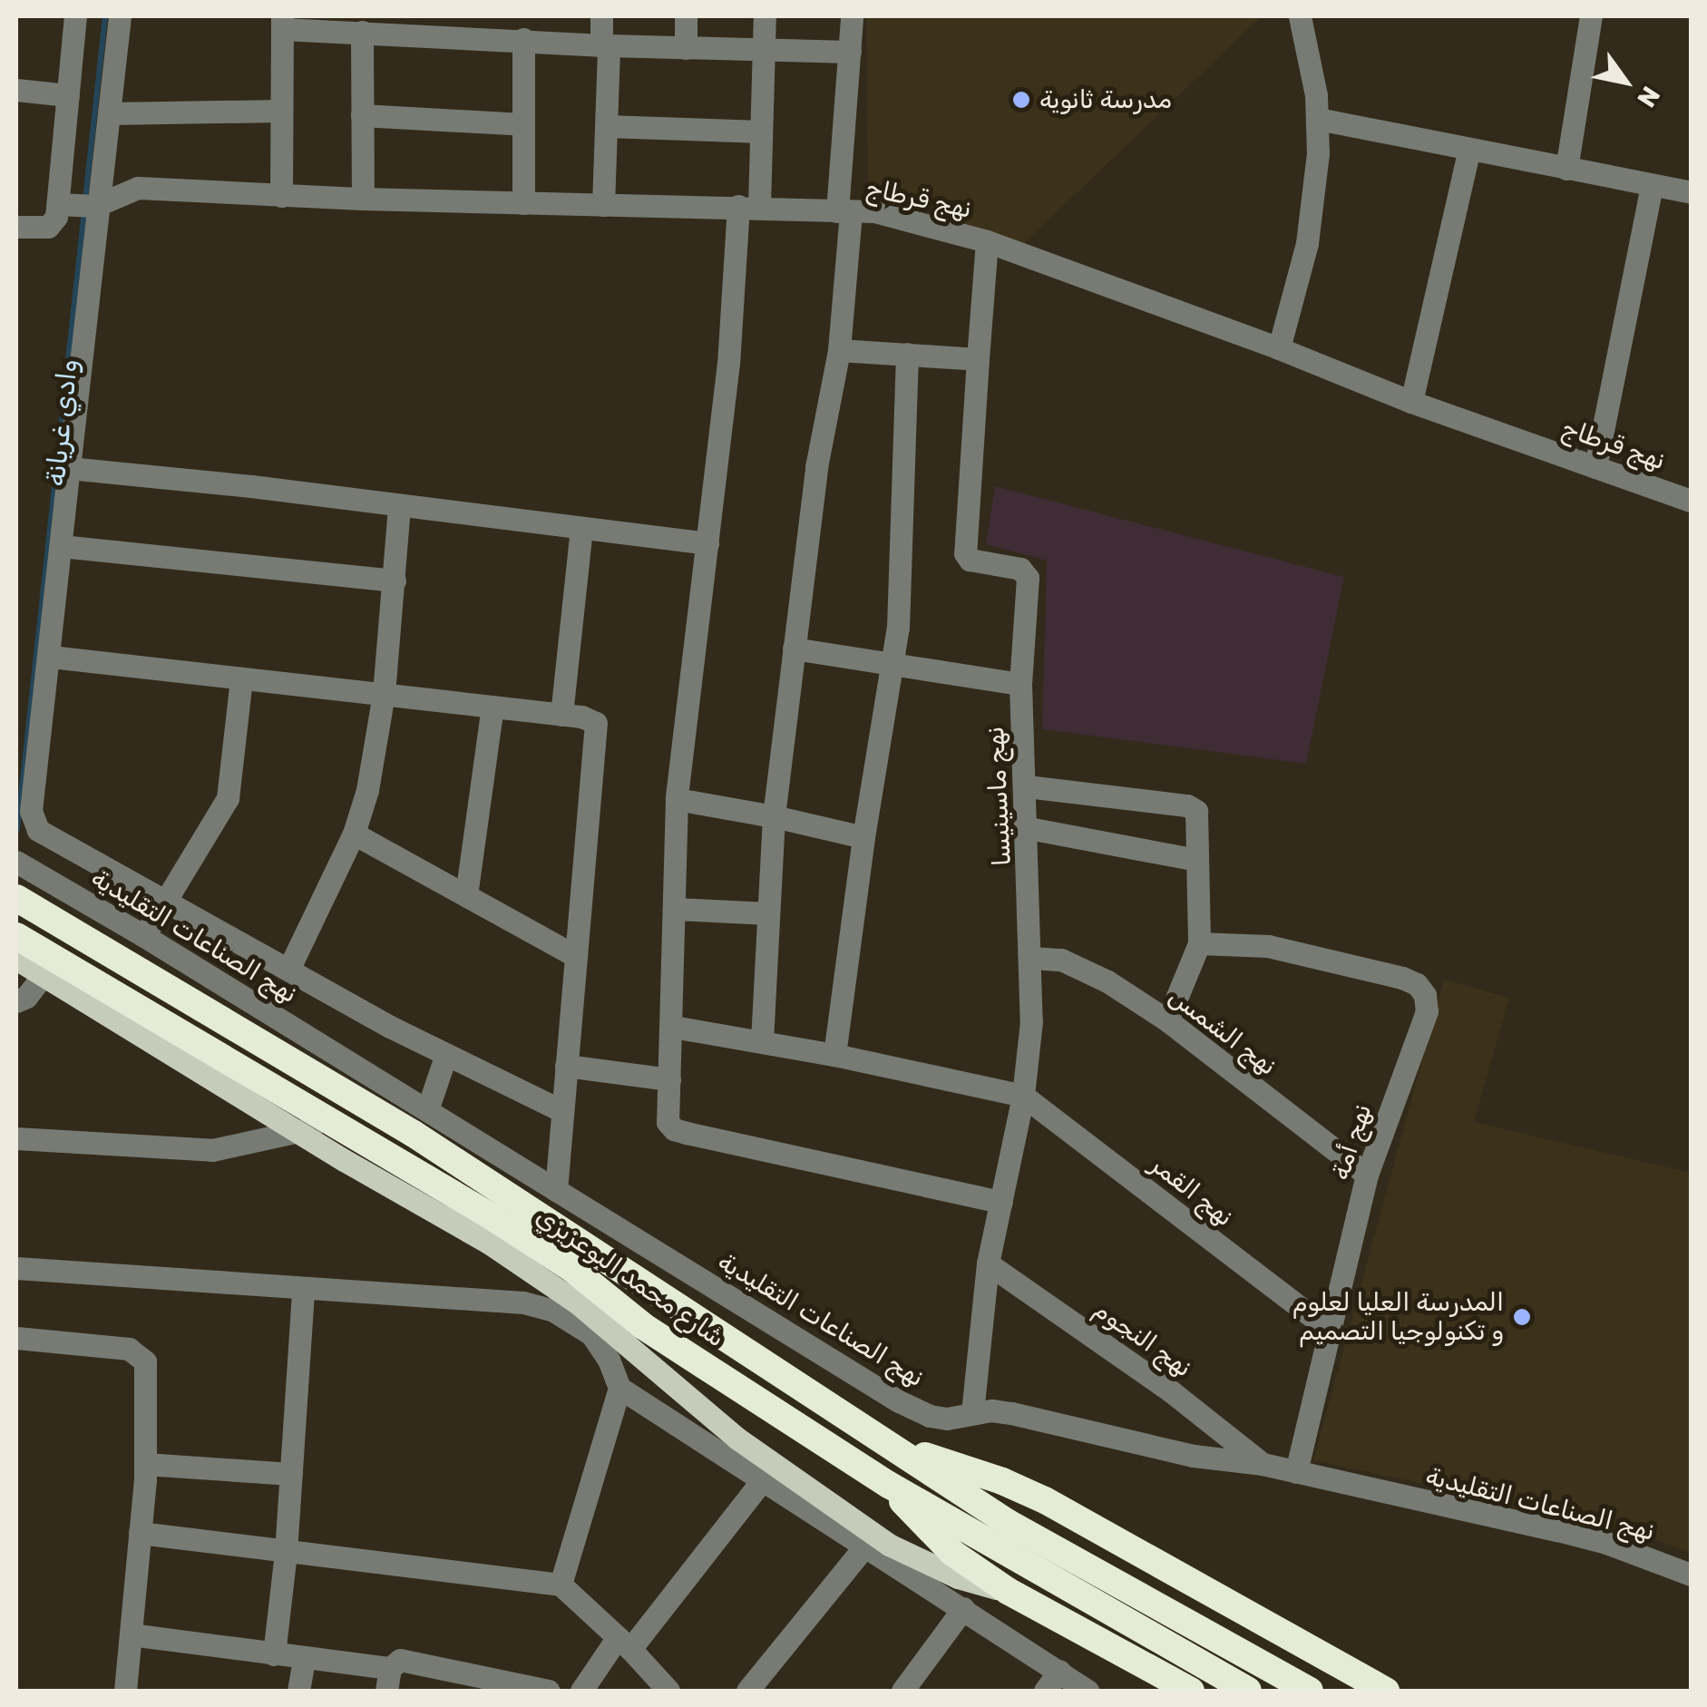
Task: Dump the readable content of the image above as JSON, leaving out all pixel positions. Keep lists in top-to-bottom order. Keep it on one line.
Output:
{"streets":{"highway":["شارع محمد البوعزيزي"],"street":["نهج قرطاج","نهج ماسينيسا","نهج الصناعات التقليدية","نهج الشمس","نهج أمة","نهج القمر","نهج النجوم"]},"crossings":[["نهج ماسينيسا","نهج الصناعات التقليدية"],["نهج ماسينيسا","نهج الشمس"],["نهج ماسينيسا","نهج القمر"],["نهج ماسينيسا","نهج النجوم"],["نهج الصناعات التقليدية","نهج أمة"],["نهج الصناعات التقليدية","نهج النجوم"],["نهج الشمس","نهج أمة"],["نهج أمة","نهج القمر"]],"water":["وادي غريانة"],"places":["مدرسة ثانوية","المدرسة العليا لعلوم و تكنولوجيا التصميم"],"north":"bottom right"}
